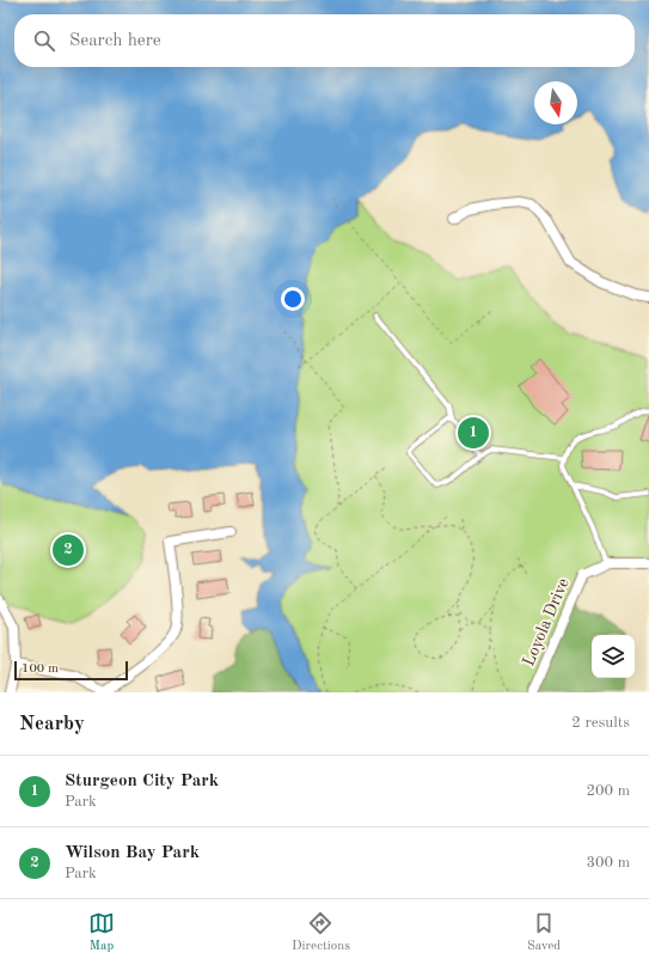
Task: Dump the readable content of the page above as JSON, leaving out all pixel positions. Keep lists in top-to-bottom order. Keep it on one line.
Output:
{"streets":{"street":["Loyola Drive"]},"scale_bar":"100 m","north":"bottom","page":{"search":"Search here","pins":["1","2"],"scale":"100 m","heading":["Nearby","2 results"],"list":[{"mark":"1","name":"Sturgeon City Park","note":"Park","value":"200 m"},{"mark":"2","name":"Wilson Bay Park","note":"Park","value":"300 m"}],"nav":["Map","Directions","Saved"]}}
